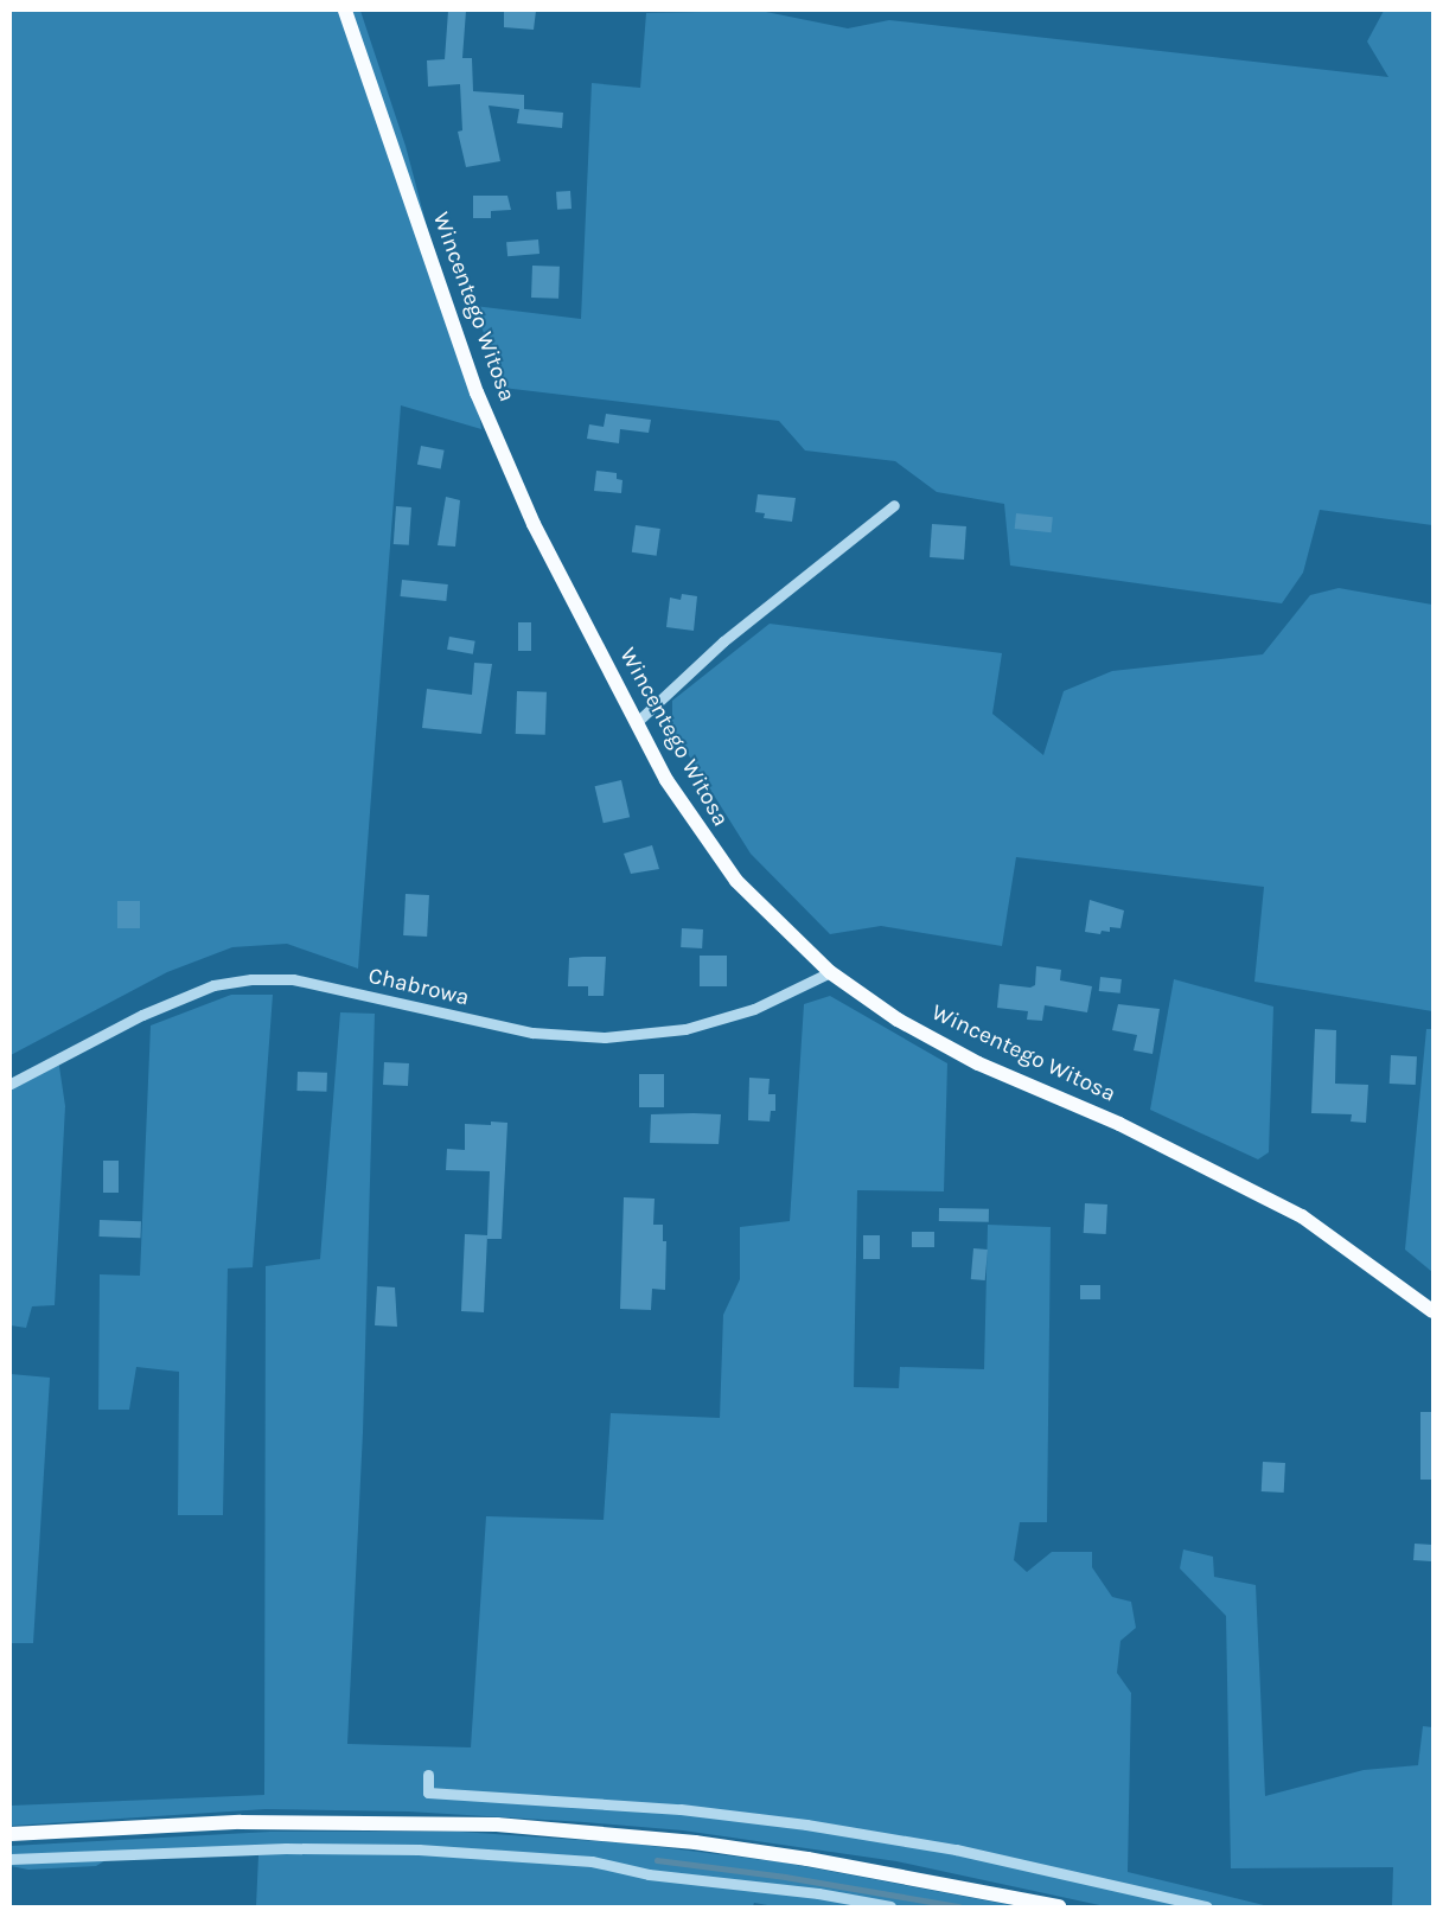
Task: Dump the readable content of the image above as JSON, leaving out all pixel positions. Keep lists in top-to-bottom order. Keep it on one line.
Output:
{"streets":{"main road":["Wincentego Witosa"],"street":["Chabrowa"]},"crossings":[["Wincentego Witosa","Chabrowa"]]}
